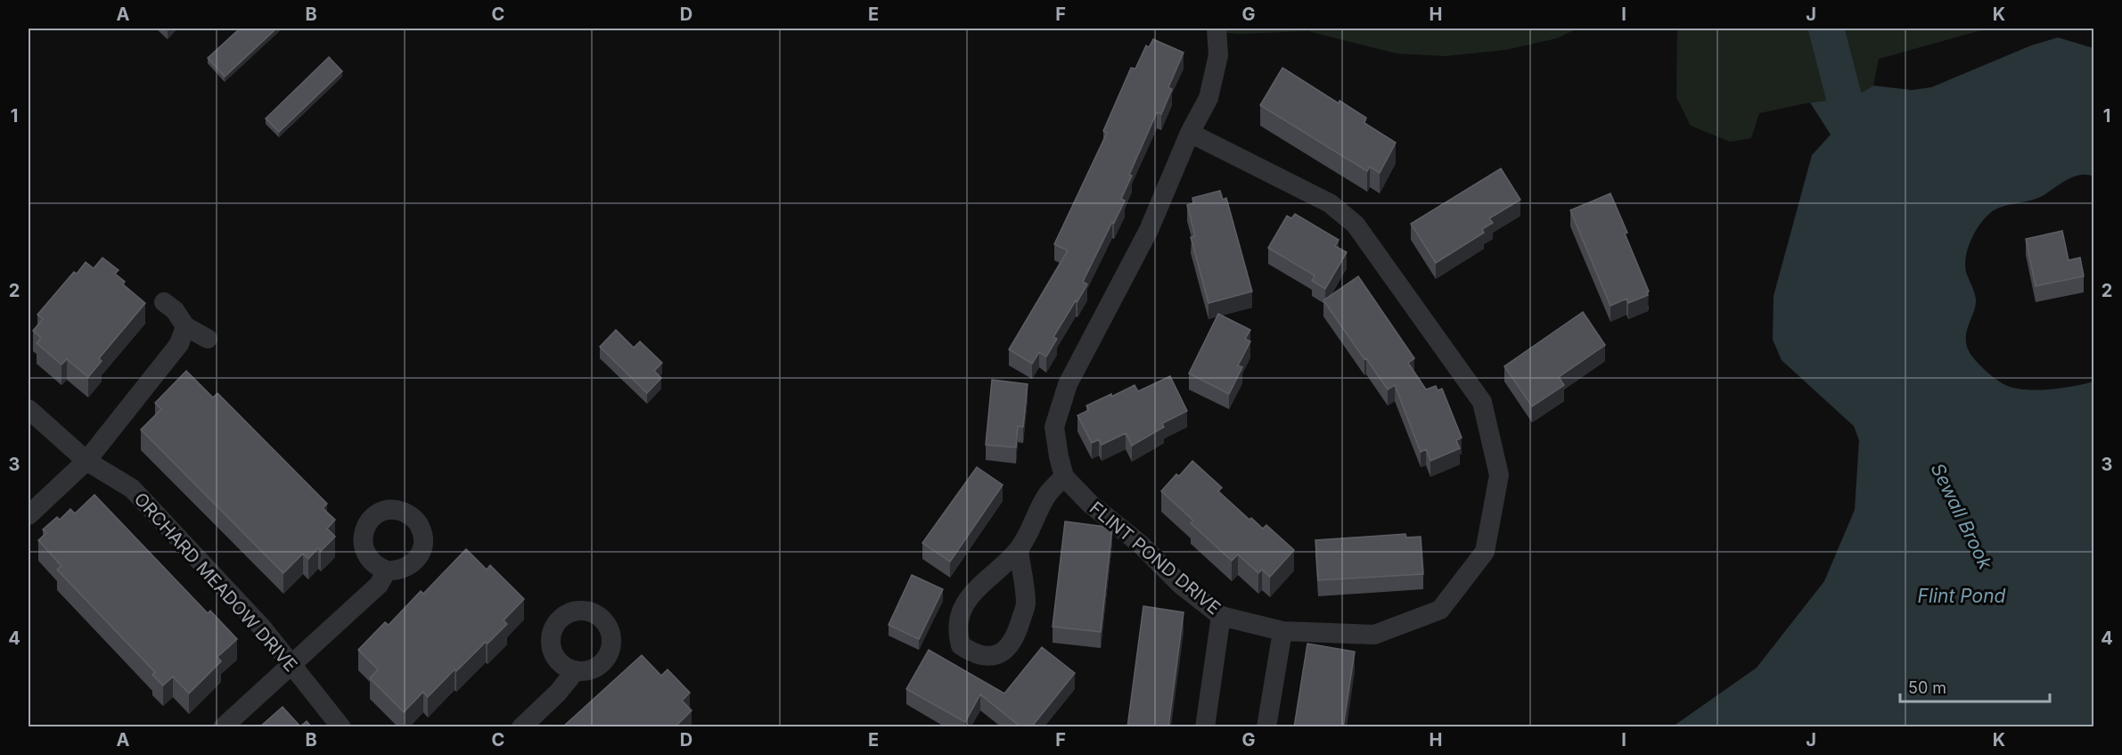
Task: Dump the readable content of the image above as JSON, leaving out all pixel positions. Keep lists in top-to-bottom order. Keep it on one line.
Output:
{"streets":{"street":["FLINT POND DRIVE","ORCHARD MEADOW DRIVE"]},"water":["Sewall Brook","Flint Pond"],"scale_bar":"50 m","grid":{"columns":["A","B","C","D","E","F","G","H","I","J","K"],"rows":["1","2","3","4"]}}
